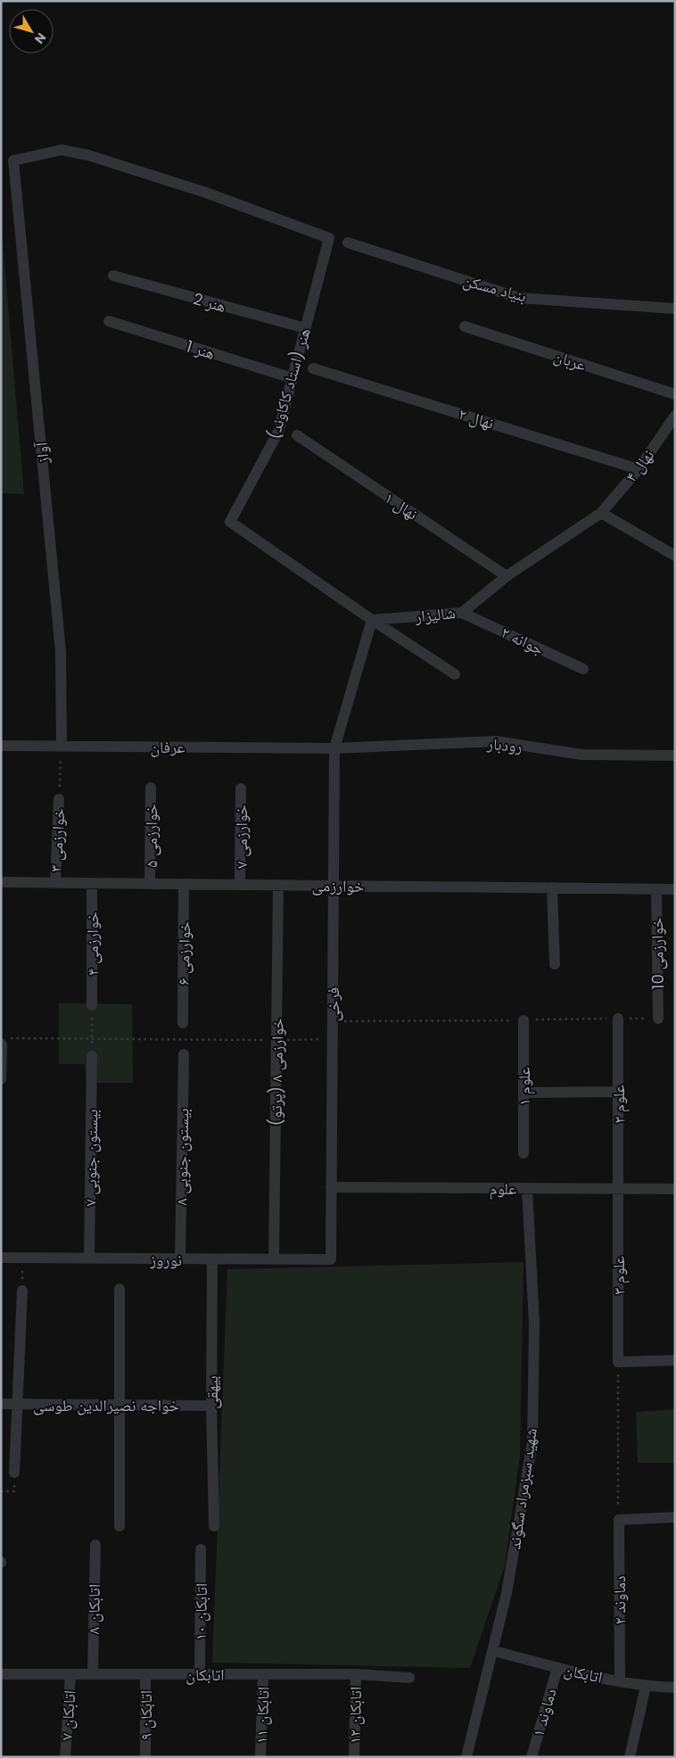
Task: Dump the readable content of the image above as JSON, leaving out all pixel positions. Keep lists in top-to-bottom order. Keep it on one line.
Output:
{"streets":{"street":["بنیاد مسکن","هنر 2","هنر 1","عربان","هنر (استاد کاکاوند)","نهال ۲","آواز","نهال ۴","نهال ۱","شالیزار","جوانه ۲","رودبار","عرفان","خوارزمی ۵","خوارزمی ۷","خوارزمی ۳","خوارزمی","خوارزمی ۴","خوارزمی ۶","خوارزمی 10","فرخی","خوارزمی ۸ (پرتو)","علوم ۱","علوم ۲","بیستون جنوبی ۸","بیستون جنوبی ۷","علوم","نوروز","علوم ۳","بیهقی","خواجه نصیرالدین طوسی","شهید سبزمراد سگوند","دماوند ۲","اتابکان ۸","اتابکان ۱۰","اتابکان","دماوند ۱","اتابکان ۷","اتابکان ۹","اتابکان ۱۱","اتابکان ۱۲"]},"crossings":[["هنر 2","هنر (استاد کاکاوند)"],["هنر 1","هنر (استاد کاکاوند)"],["هنر (استاد کاکاوند)","آواز"],["هنر (استاد کاکاوند)","شالیزار"],["نهال ۲","نهال ۴"],["آواز","عرفان"],["نهال ۴","شالیزار"],["نهال ۱","شالیزار"],["شالیزار","جوانه ۲"],["رودبار","عرفان"],["رودبار","فرخی"],["عرفان","فرخی"],["خوارزمی ۵","خوارزمی"],["خوارزمی ۷","خوارزمی"],["خوارزمی ۳","خوارزمی"],["خوارزمی","خوارزمی ۴"],["خوارزمی","خوارزمی ۶"],["خوارزمی","خوارزمی 10"],["خوارزمی","فرخی"],["خوارزمی","خوارزمی ۸ (پرتو)"],["فرخی","علوم"],["فرخی","نوروز"],["خوارزمی ۸ (پرتو)","نوروز"],["علوم ۲","علوم"],["علوم ۲","علوم ۳"],["بیستون جنوبی ۸","نوروز"],["بیستون جنوبی ۷","نوروز"],["علوم","علوم ۳"],["علوم","شهید سبزمراد سگوند"],["نوروز","بیهقی"],["بیهقی","خواجه نصیرالدین طوسی"],["شهید سبزمراد سگوند","اتابکان"],["دماوند ۲","اتابکان"],["اتابکان ۸","اتابکان"],["اتابکان ۱۰","اتابکان"],["اتابکان","دماوند ۱"],["اتابکان","اتابکان ۷"],["اتابکان","اتابکان ۹"],["اتابکان","اتابکان ۱۱"],["اتابکان","اتابکان ۱۲"]],"north":"bottom right"}
